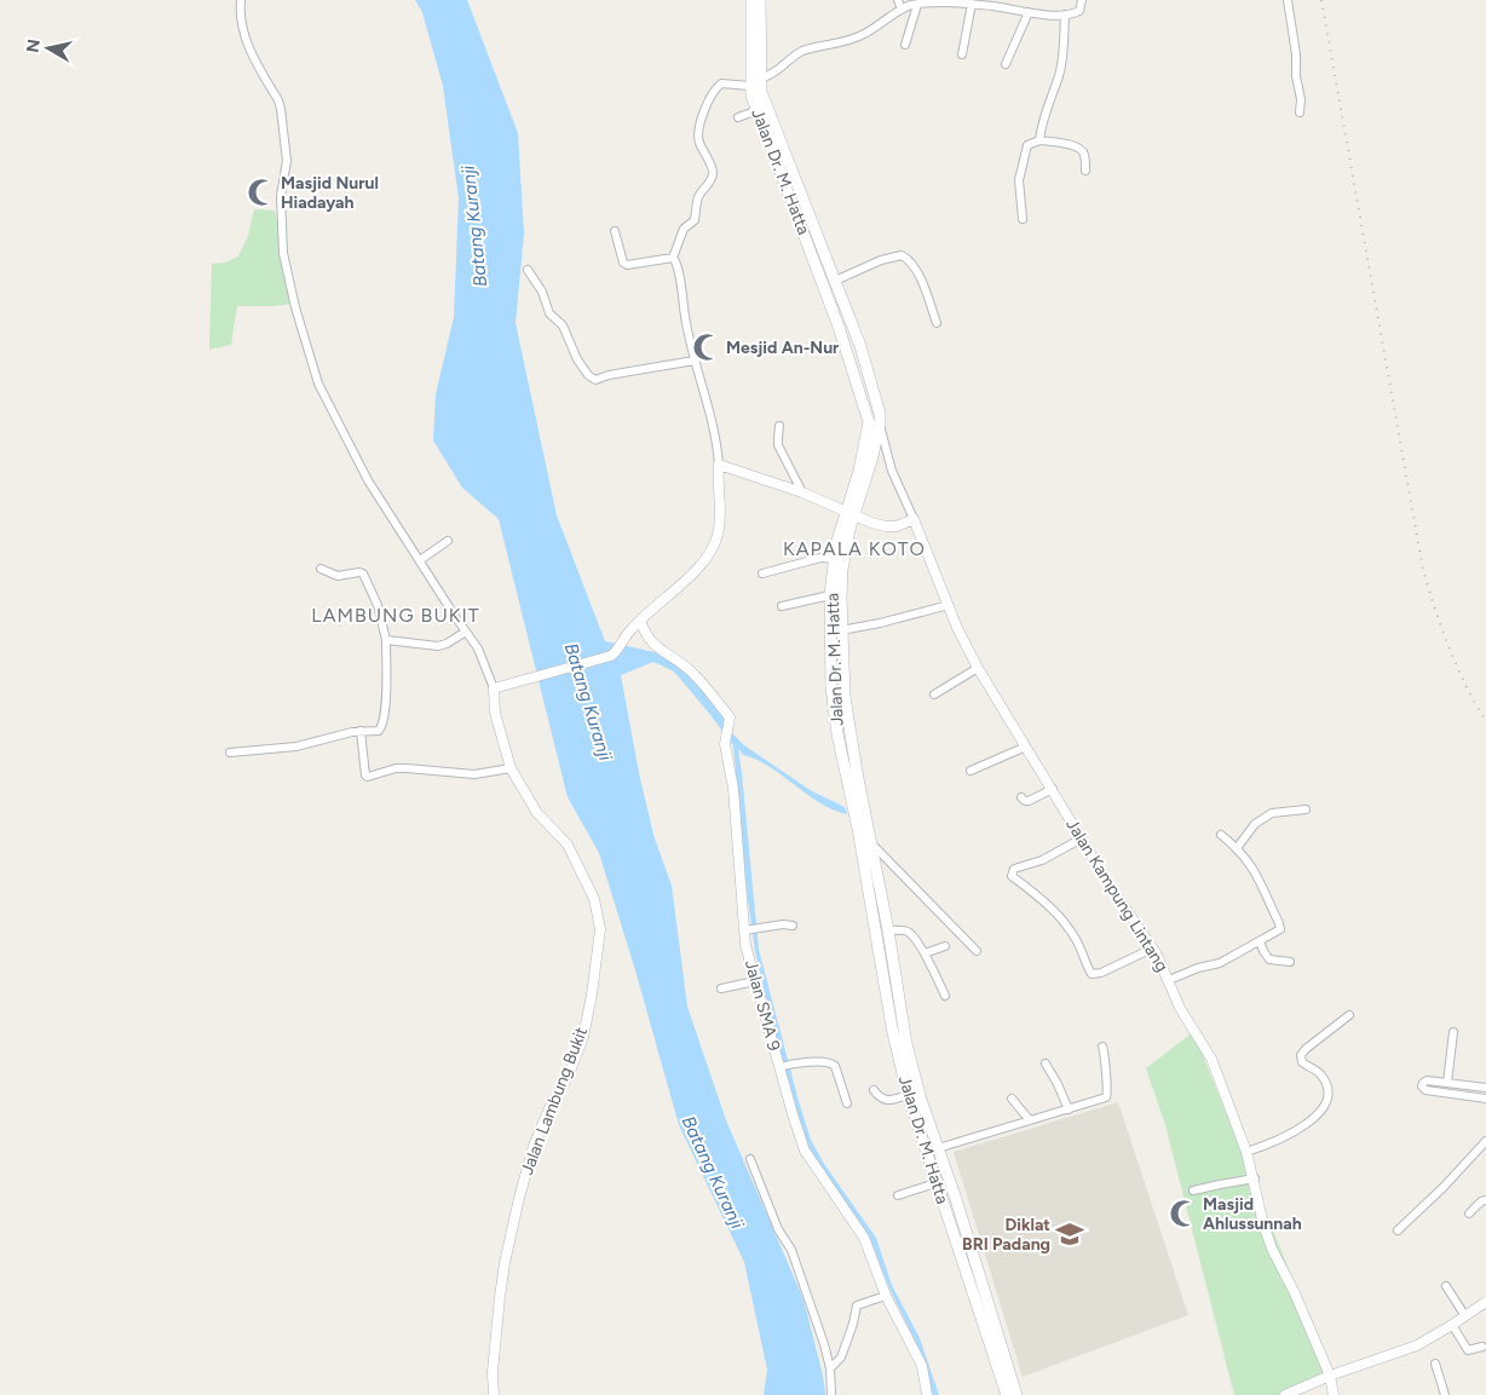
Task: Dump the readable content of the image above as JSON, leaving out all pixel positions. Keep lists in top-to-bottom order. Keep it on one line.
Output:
{"streets":{"main road":["Jalan Dr. M. Hatta"],"street":["Jalan Kampung Lintang","Jalan SMA 9","Jalan Lambung Bukit"]},"crossings":[["Jalan Dr. M. Hatta","Jalan Kampung Lintang"]],"districts":["KAPALA KOTO","LAMBUNG BUKIT"],"water":["Batang Kuranji"],"places":{"mosque":["Masjid Nurul Hiadayah","Mesjid An-Nur","Masjid Ahlussunnah"],"school or university":["Diklat BRI Padang"]},"north":"left"}
